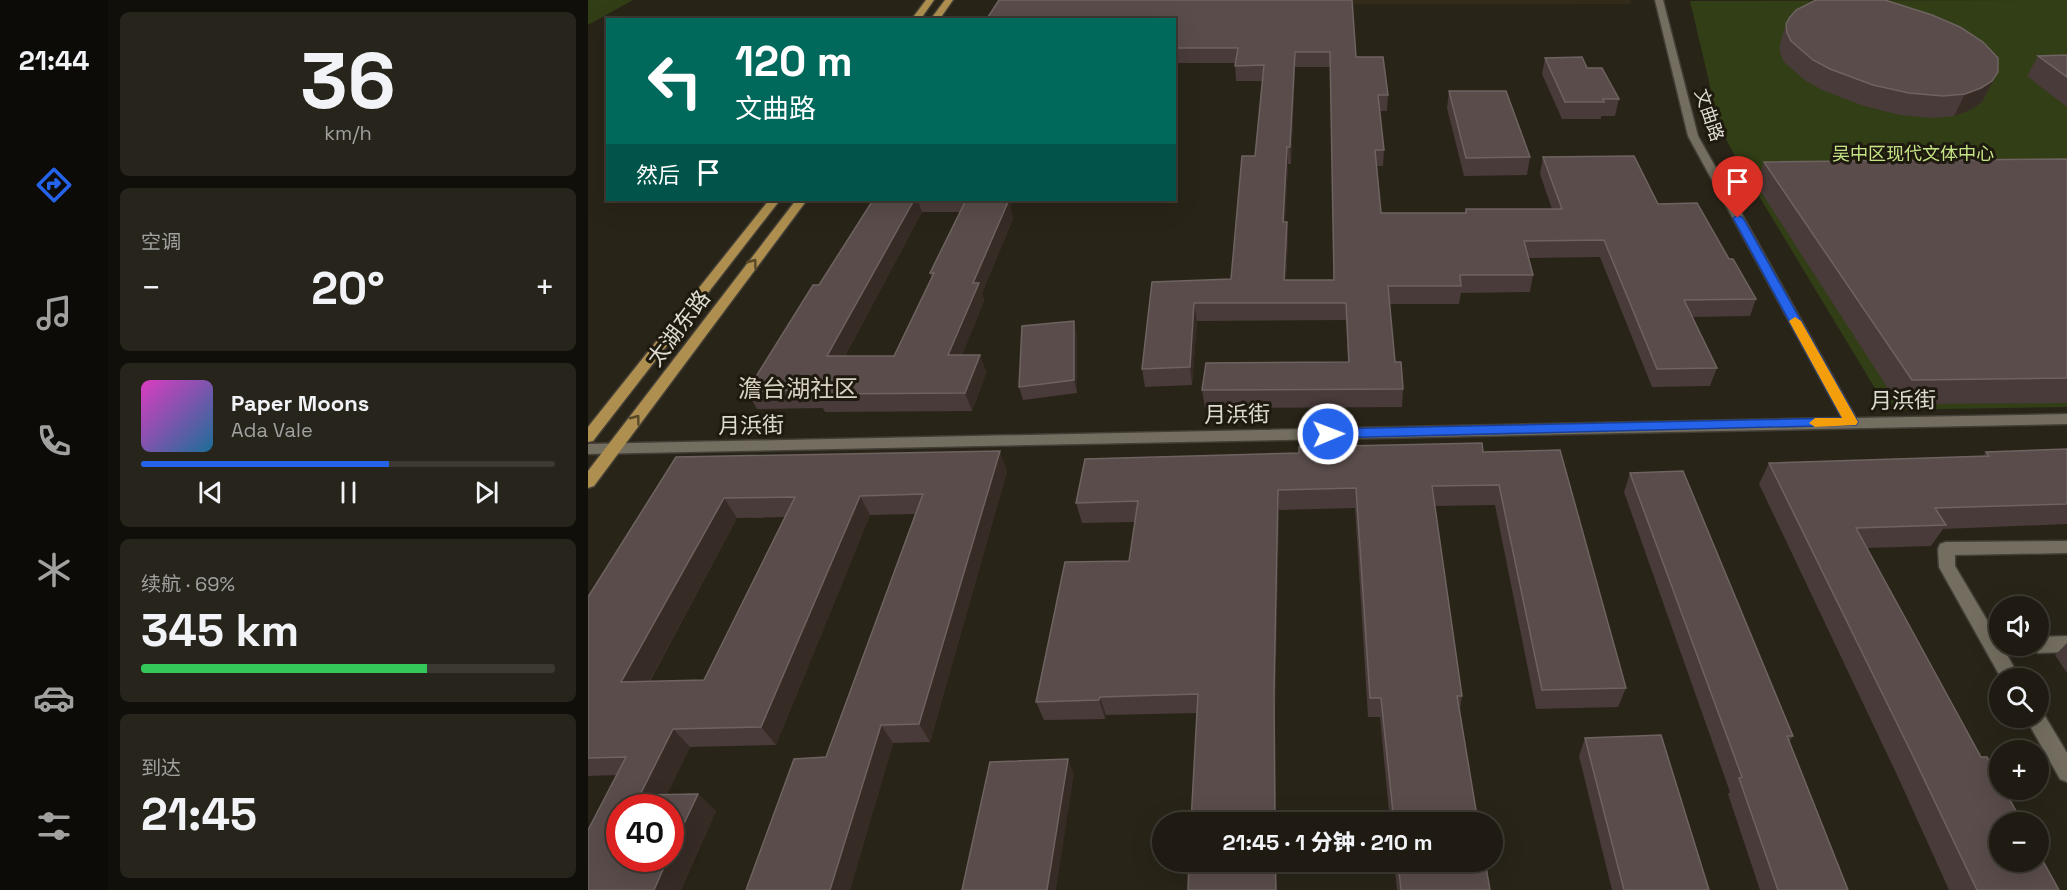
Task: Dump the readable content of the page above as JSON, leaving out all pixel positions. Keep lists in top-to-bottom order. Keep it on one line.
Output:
{"streets":{"main road":["太湖东路"],"street":["文曲路","月浜街"]},"crossings":[["文曲路","月浜街"],["太湖东路","月浜街"]],"districts":["澹台湖社区"],"parks":["吴中区现代文体中心"],"page":{"tabs":"21:44","tile":[["36","km/h"],"空调",["续航 · 69%","345 km"],["到达","21:45"]],"turn":["120 m","文曲路"],"then":"然后","heat":["−","20°","+"],"song":["Paper Moons","Ada Vale"],"map_buttons":["+","−"],"limit":"40","trip":"21:45 · 1 分钟 · 210 m"}}
